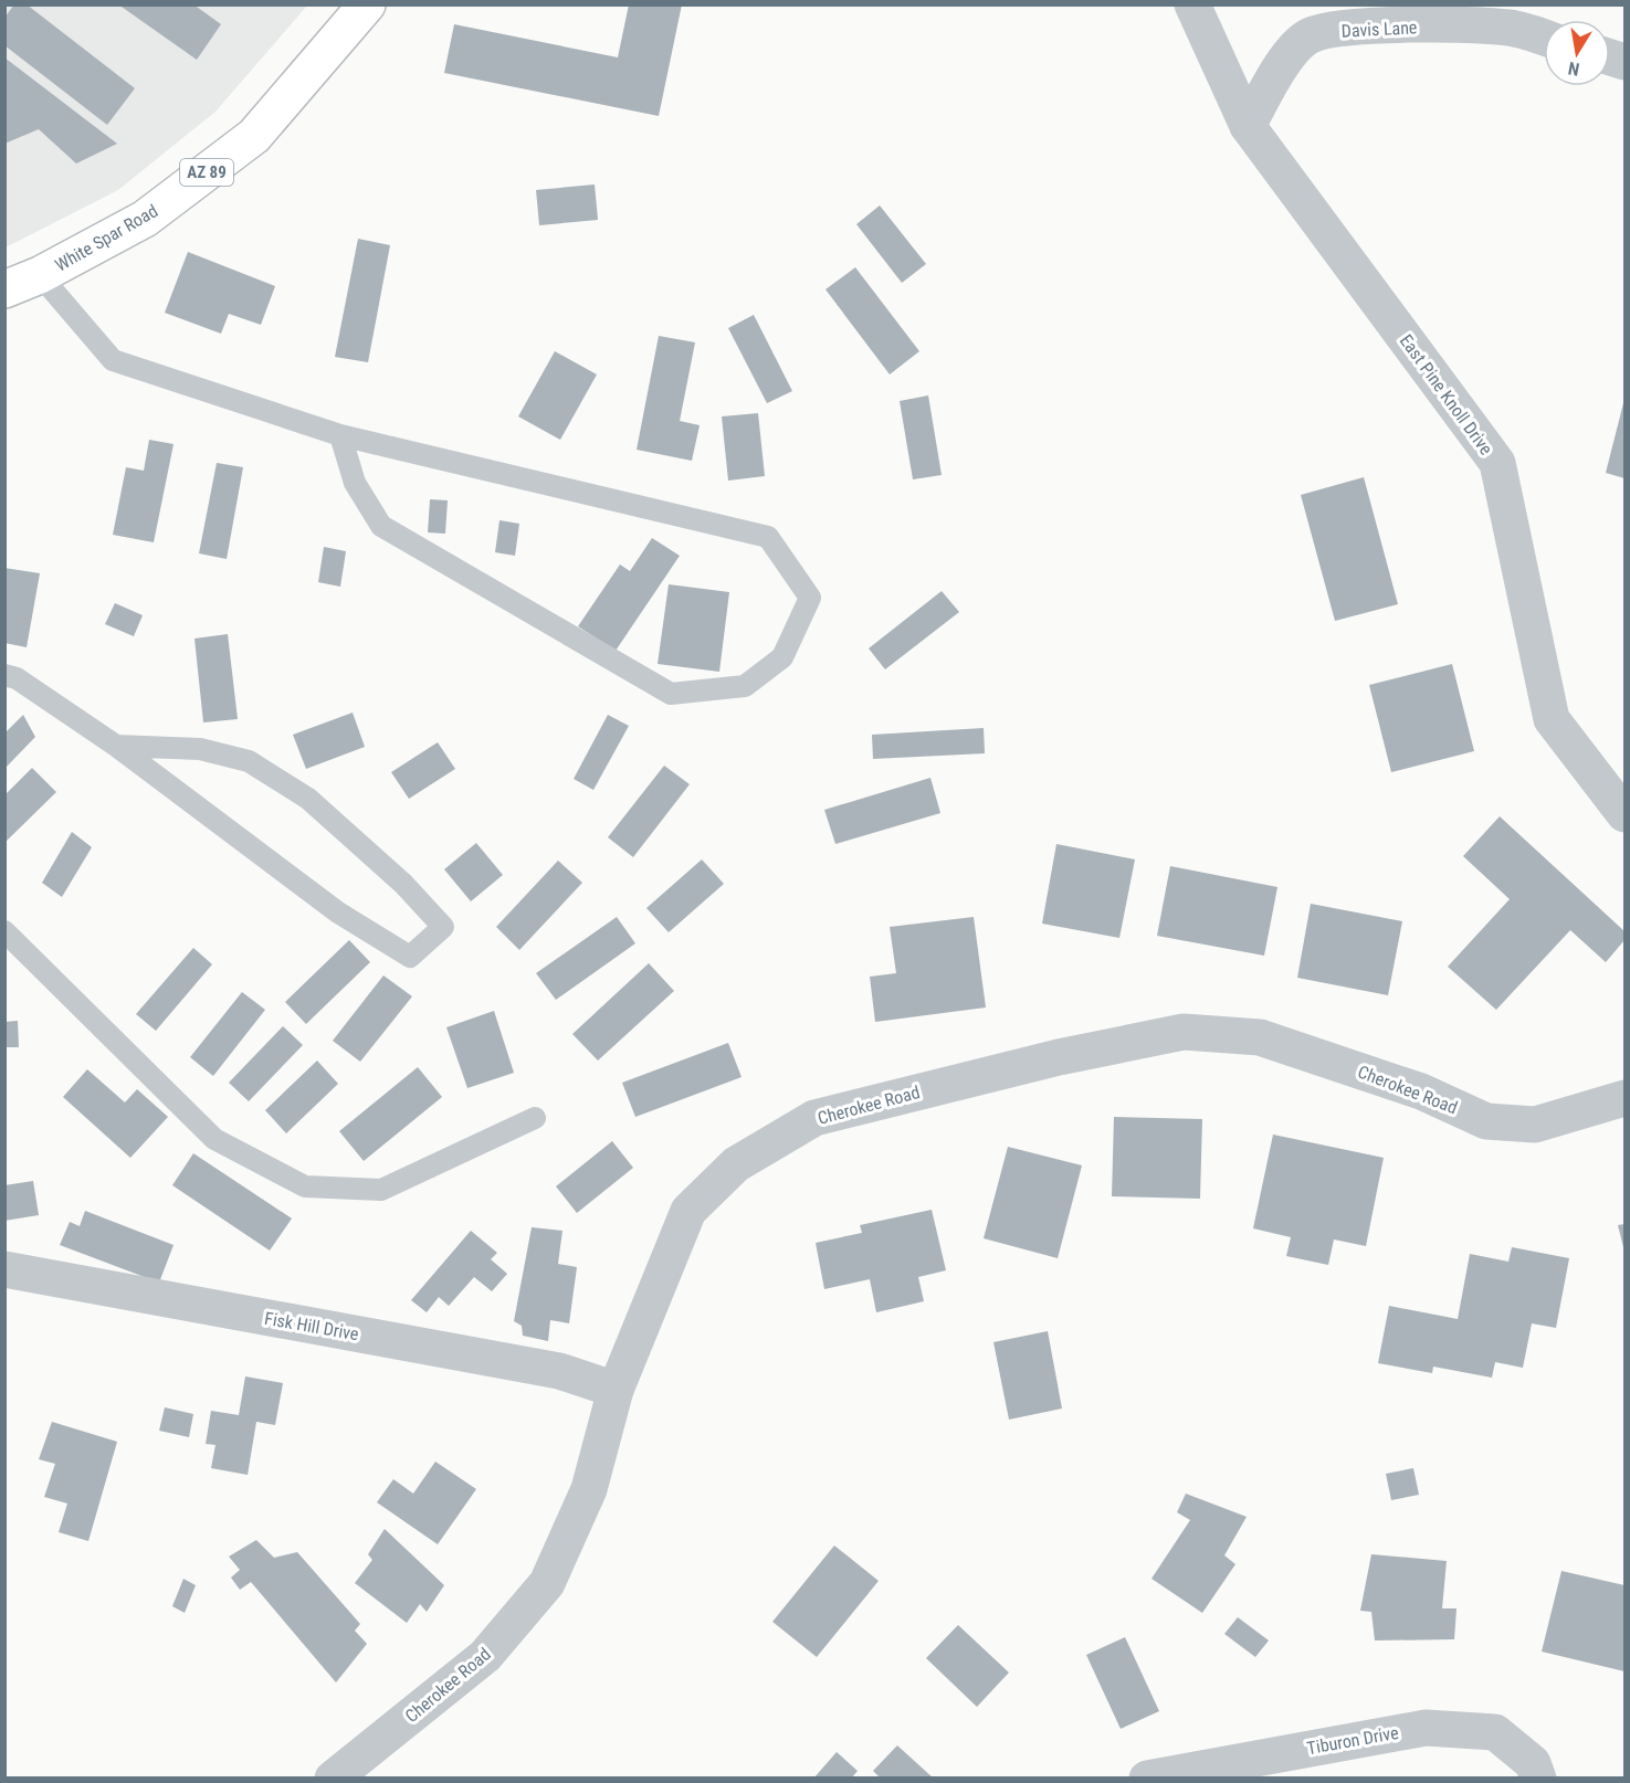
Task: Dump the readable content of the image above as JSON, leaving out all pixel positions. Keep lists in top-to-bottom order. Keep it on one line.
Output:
{"streets":{"main road":["AZ 89","White Spar Road"],"street":["Davis Lane","East Pine Knoll Drive","Cherokee Road","Fisk Hill Drive","Tiburon Drive"]},"crossings":[["Davis Lane","East Pine Knoll Drive"],["Cherokee Road","Fisk Hill Drive"]],"north":"bottom"}
